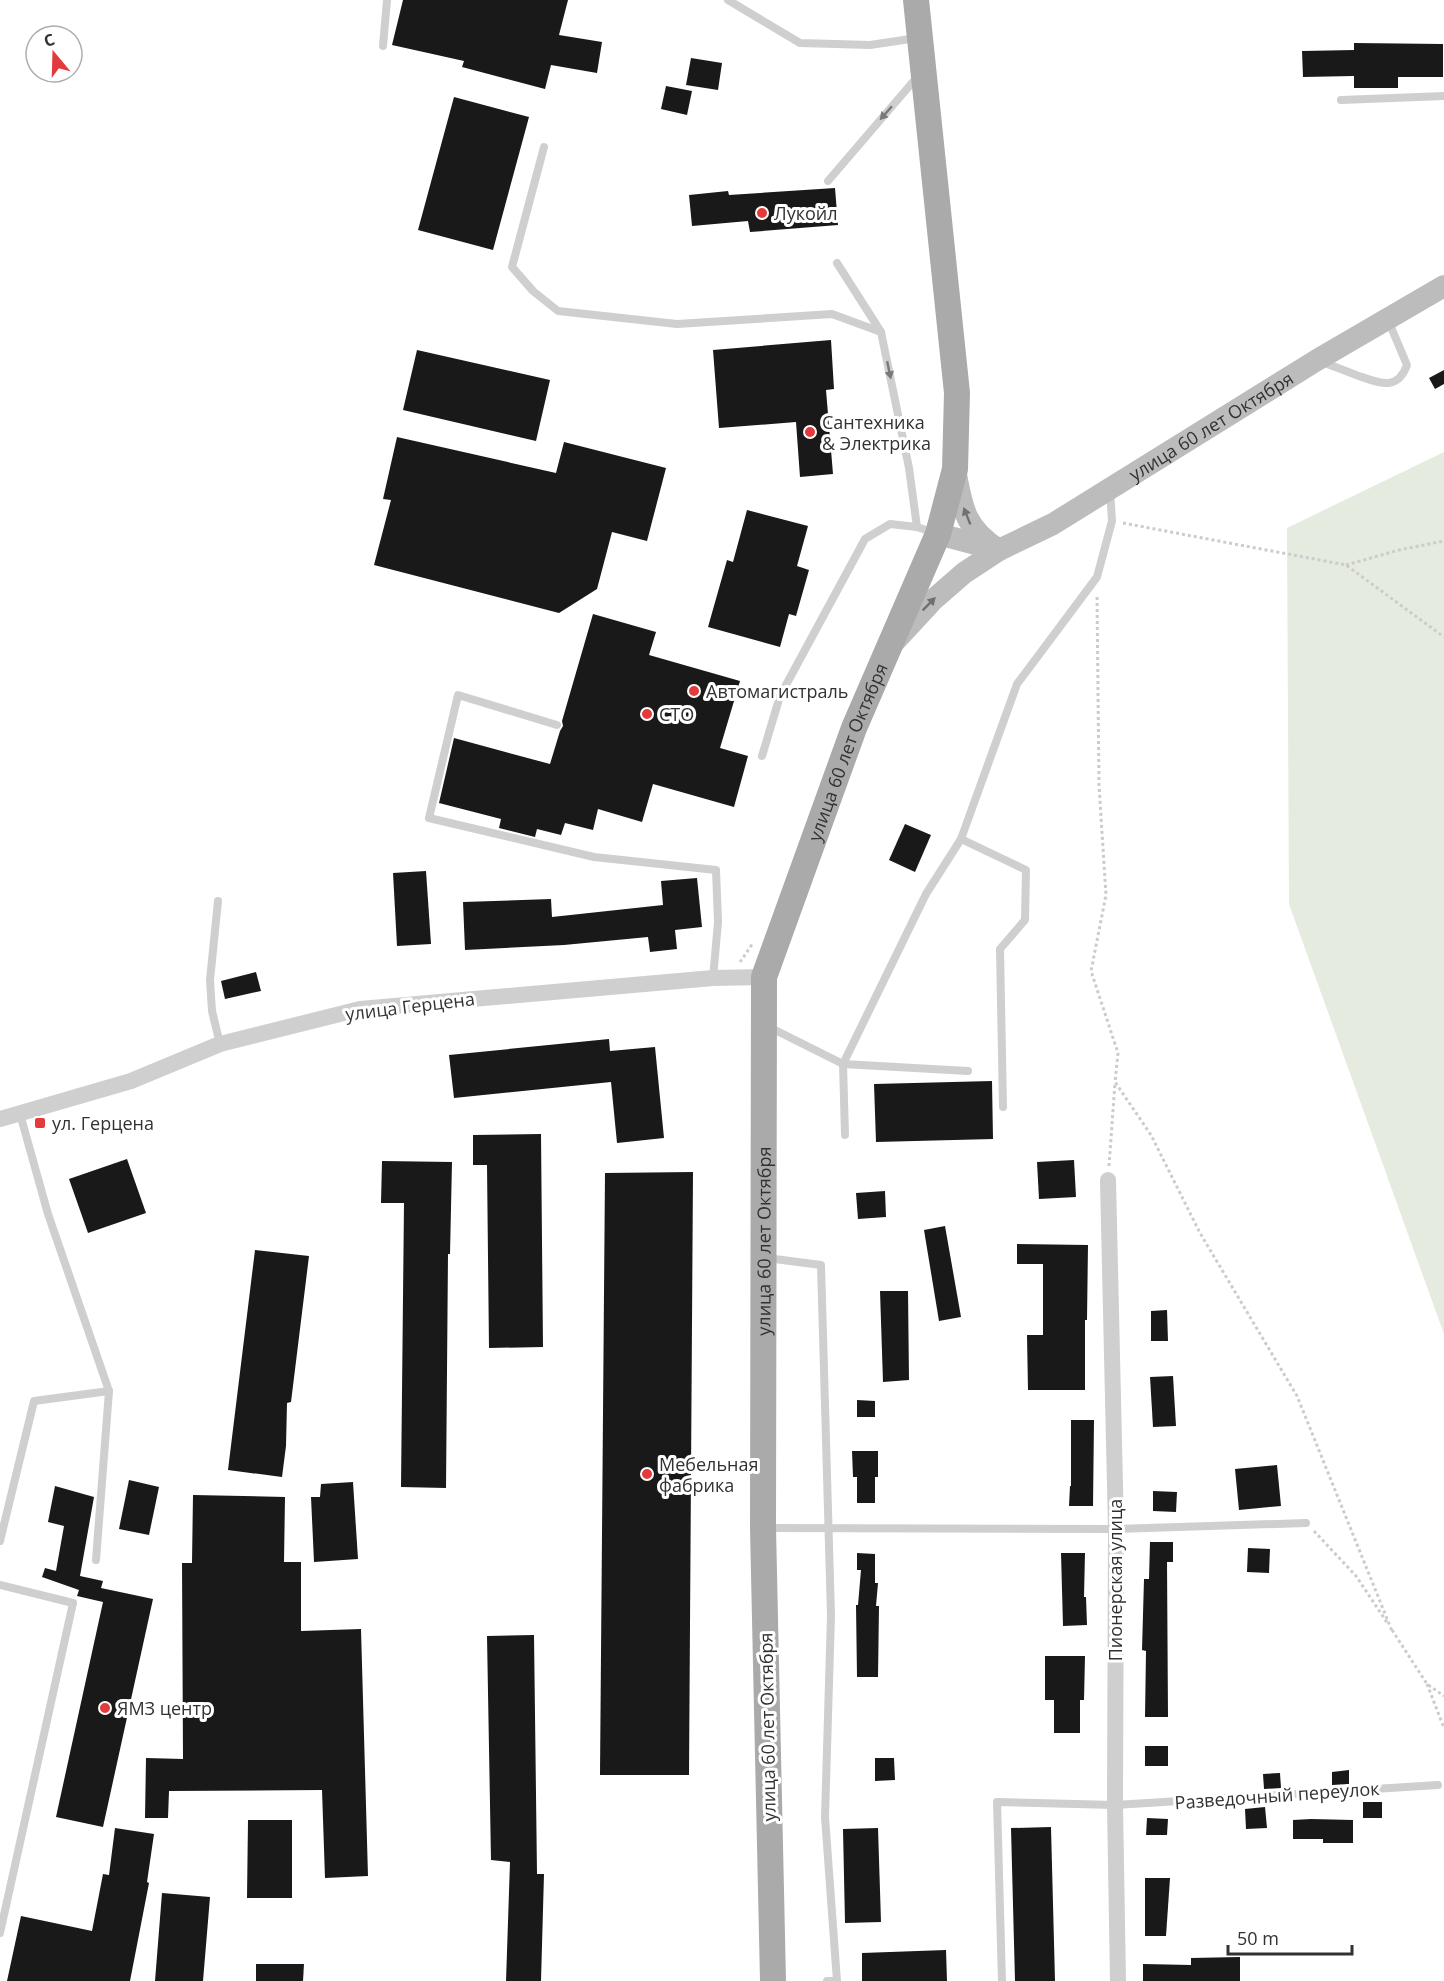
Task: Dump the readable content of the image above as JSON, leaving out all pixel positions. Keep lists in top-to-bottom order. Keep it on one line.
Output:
{"streets":{"main road":["улица 60 лет Октября"],"street":["улица Герцена","Пионерская улица"],"lane":["Разведочный переулок"]},"crossings":[["улица 60 лет Октября","улица Герцена"],["Пионерская улица","Разведочный переулок"]],"places":{"other":["Лукойл","Сантехника & Электрика","Автомагистраль","СТО","Мебельная фабрика","ЯМЗ центр"],"transit":["ул. Герцена"]},"scale_bar":"50 m","north":"top"}
